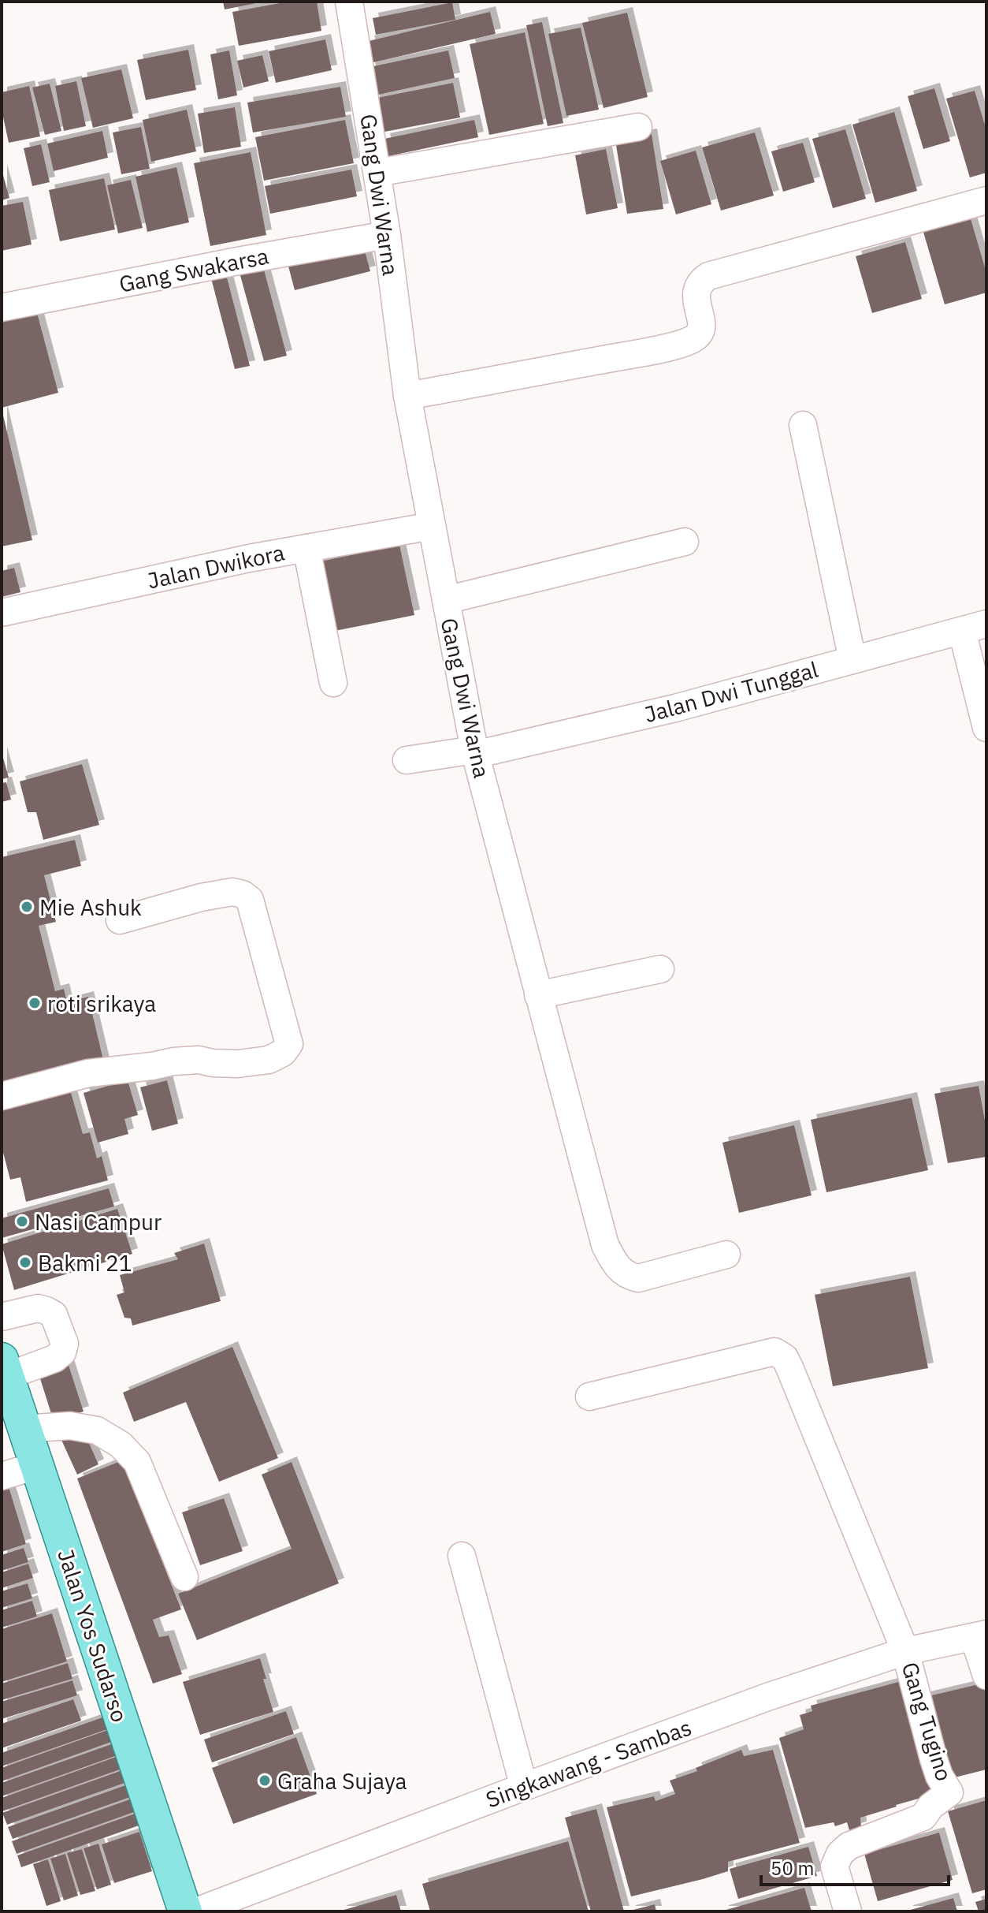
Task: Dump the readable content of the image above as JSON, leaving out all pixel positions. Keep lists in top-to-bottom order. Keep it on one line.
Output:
{"streets":{"main road":["Jalan Yos Sudarso"],"street":["Gang Dwi Warna","Gang Swakarsa","Jalan Dwikora","Jalan Dwi Tunggal","Gang Tugino","Singkawang - Sambas"]},"crossings":[["Gang Dwi Warna","Gang Swakarsa"],["Gang Dwi Warna","Jalan Dwikora"],["Gang Dwi Warna","Jalan Dwi Tunggal"],["Gang Tugino","Singkawang - Sambas"]],"places":["Mie Ashuk","roti srikaya","Nasi Campur","Bakmi 21","Graha Sujaya"],"scale_bar":"50 m"}
